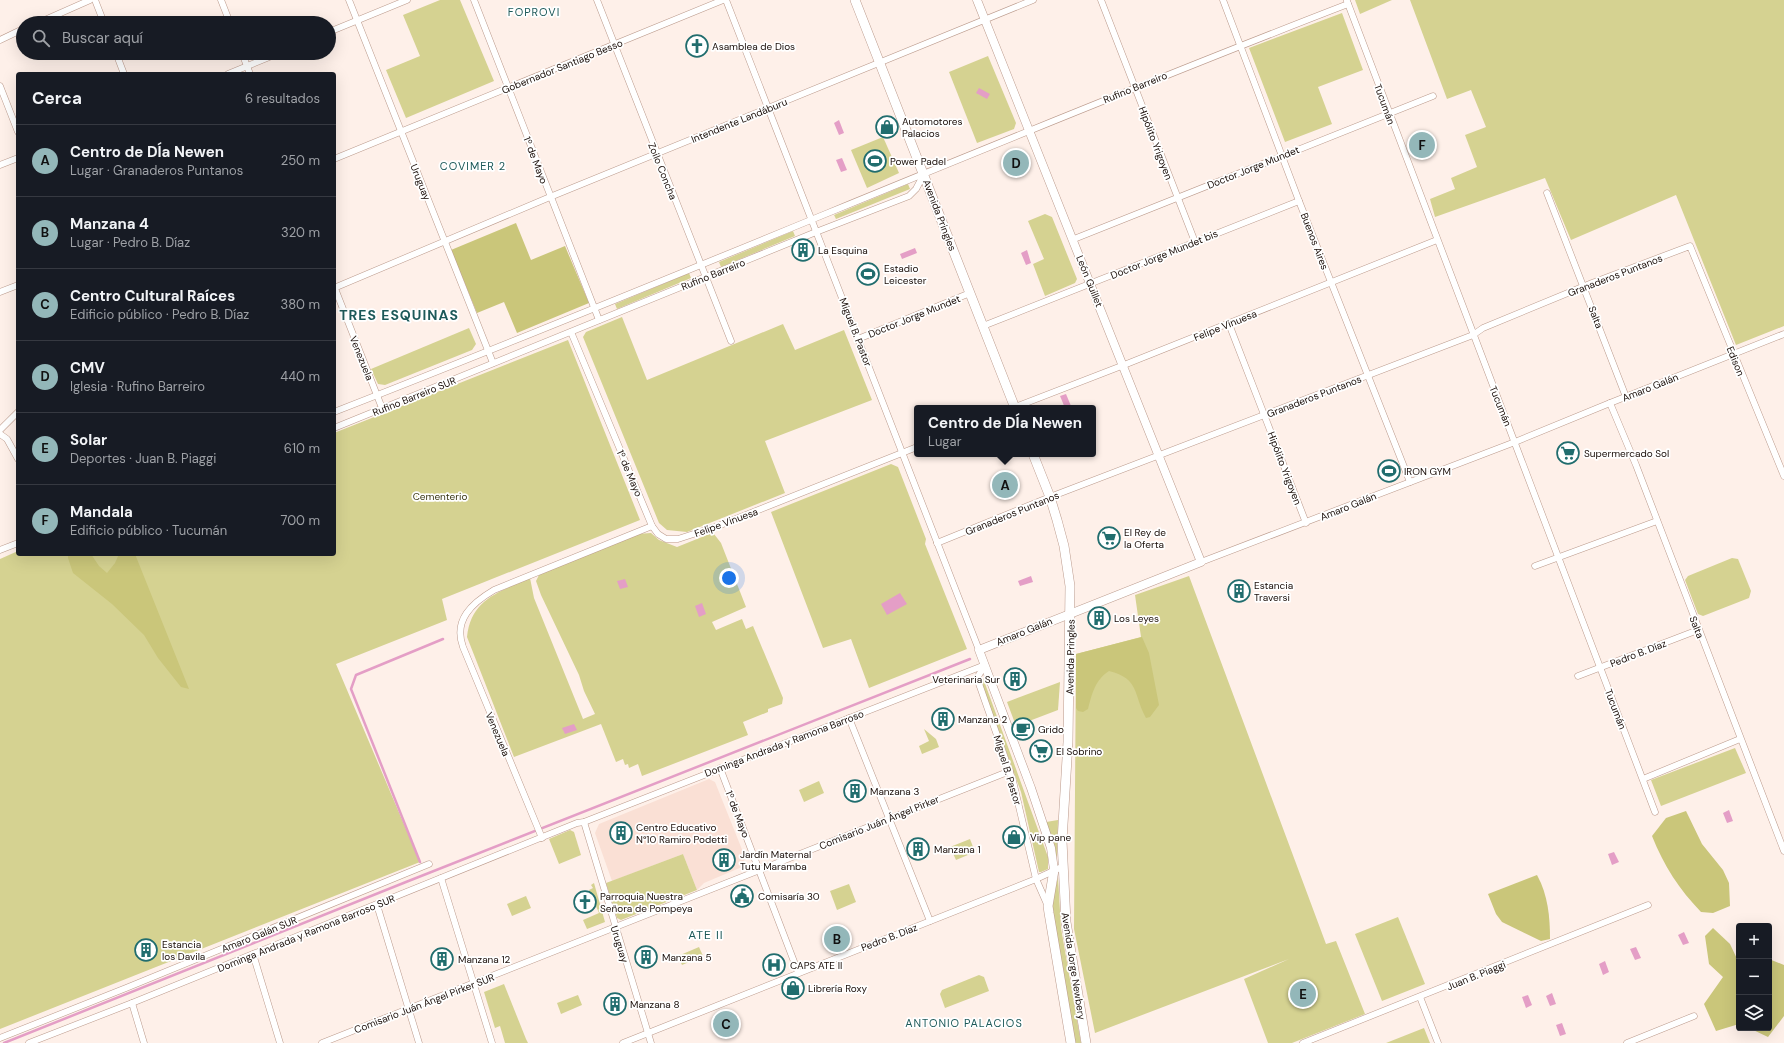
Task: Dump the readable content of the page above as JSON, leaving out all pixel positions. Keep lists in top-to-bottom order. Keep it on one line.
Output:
{"streets":{"main road":["Avenida Pringles","Avenida Jorge Newbery"],"street":["Gobernador Santiago Besso","Rufino Barreiro","Tucumán","Intendente Landáburu","Hipólito Yrigoyen","1º de Mayo","Doctor Jorge Mundet","Zoilo Concha","Uruguay","Buenos Aires","Doctor Jorge Mundet bis","Granaderos Puntanos","León Guillet","Salta","Felipe Vinuesa","Miguel B. Pastor","Venezuela","Edison","Amaro Galán","Rufino Barreiro SUR","Pedro B. Díaz","Dominga Andrada y Ramona Barroso","Comisario Juán Ángel Pirker","Dominga Andrada y Ramona Barroso SUR","Amaro Galán SUR","Juan B. Piaggi","Comisario Juán Ángel Pirker SUR"]},"crossings":[["Gobernador Santiago Besso","1º de Mayo"],["Gobernador Santiago Besso","Zoilo Concha"],["Gobernador Santiago Besso","Uruguay"],["Gobernador Santiago Besso","Miguel B. Pastor"],["Rufino Barreiro","Tucumán"],["Rufino Barreiro","Hipólito Yrigoyen"],["Rufino Barreiro","1º de Mayo"],["Rufino Barreiro","Zoilo Concha"],["Rufino Barreiro","Uruguay"],["Rufino Barreiro","Avenida Pringles"],["Rufino Barreiro","Buenos Aires"],["Rufino Barreiro","León Guillet"],["Rufino Barreiro","Miguel B. Pastor"],["Rufino Barreiro","Rufino Barreiro SUR"],["Tucumán","Doctor Jorge Mundet"],["Tucumán","Granaderos Puntanos"],["Tucumán","Felipe Vinuesa"],["Tucumán","Amaro Galán"],["Tucumán","Pedro B. Díaz"],["Intendente Landáburu","1º de Mayo"],["Intendente Landáburu","Zoilo Concha"],["Intendente Landáburu","Uruguay"],["Intendente Landáburu","Avenida Pringles"],["Intendente Landáburu","León Guillet"],["Intendente Landáburu","Miguel B. Pastor"],["Hipólito Yrigoyen","Doctor Jorge Mundet"],["Hipólito Yrigoyen","Doctor Jorge Mundet bis"],["Hipólito Yrigoyen","Granaderos Puntanos"],["Hipólito Yrigoyen","Felipe Vinuesa"],["Hipólito Yrigoyen","Amaro Galán"],["1º de Mayo","Felipe Vinuesa"],["1º de Mayo","Venezuela"],["1º de Mayo","Pedro B. Díaz"],["1º de Mayo","Dominga Andrada y Ramona Barroso"],["1º de Mayo","Comisario Juán Ángel Pirker"],["Doctor Jorge Mundet","Avenida Pringles"],["Doctor Jorge Mundet","Buenos Aires"],["Doctor Jorge Mundet","León Guillet"],["Doctor Jorge Mundet","Miguel B. Pastor"],["Uruguay","Rufino Barreiro SUR"],["Uruguay","Pedro B. Díaz"],["Uruguay","Dominga Andrada y Ramona Barroso"],["Uruguay","Comisario Juán Ángel Pirker"],["Uruguay","Dominga Andrada y Ramona Barroso SUR"],["Uruguay","Comisario Juán Ángel Pirker SUR"],["Avenida Pringles","Doctor Jorge Mundet bis"],["Avenida Pringles","Granaderos Puntanos"],["Avenida Pringles","Amaro Galán"],["Avenida Pringles","Pedro B. Díaz"],["Avenida Pringles","Avenida Jorge Newbery"],["Buenos Aires","Doctor Jorge Mundet bis"],["Buenos Aires","Granaderos Puntanos"],["Buenos Aires","Felipe Vinuesa"],["Buenos Aires","Amaro Galán"],["Doctor Jorge Mundet bis","León Guillet"],["Granaderos Puntanos","León Guillet"],["Granaderos Puntanos","Salta"],["Granaderos Puntanos","Miguel B. Pastor"],["Granaderos Puntanos","Edison"],["León Guillet","Felipe Vinuesa"],["León Guillet","Amaro Galán"],["Salta","Amaro Galán"],["Salta","Pedro B. Díaz"],["Felipe Vinuesa","Miguel B. Pastor"],["Felipe Vinuesa","Venezuela"],["Miguel B. Pastor","Amaro Galán"],["Miguel B. Pastor","Pedro B. Díaz"],["Miguel B. Pastor","Dominga Andrada y Ramona Barroso"],["Miguel B. Pastor","Comisario Juán Ángel Pirker"],["Miguel B. Pastor","Avenida Jorge Newbery"],["Venezuela","Rufino Barreiro SUR"],["Venezuela","Dominga Andrada y Ramona Barroso SUR"],["Edison","Amaro Galán"],["Pedro B. Díaz","Avenida Jorge Newbery"],["Dominga Andrada y Ramona Barroso","Dominga Andrada y Ramona Barroso SUR"],["Comisario Juán Ángel Pirker","Comisario Juán Ángel Pirker SUR"]],"districts":["FOPROVI","COVIMER 2","TRES ESQUINAS","ATE II","ANTONIO PALACIOS"],"parks":["Cementerio"],"places":{"church":["Asamblea de Dios","Parroquia Nuestra Señora de Pompeya"],"shop":["Automotores Palacios","Vip pane","Librería Roxy"],"sports":["Power Padel","Estadio Leicester","IRON GYM"],"building":["La Esquina","Estancia Traversi","Los Leyes","Veterinaria Sur","Manzana 2","Manzana 3","Centro Educativo N°10 Ramiro Podetti","Manzana 1","Jardín Maternal Tutu Maramba","Estancia los Davila","Manzana 5","Manzana 12","Manzana 8"],"supermarket":["Supermercado Sol","El Rey de la Oferta","El Sobrino"],"cafe":["Grido"],"public building":["Comisaría 30"],"hospital":["CAPS ATE II"]},"page":{"search":"Buscar aquí","heading":["Cerca","6 resultados"],"list":[{"mark":"A","name":"Centro de DÍa Newen","note":"Lugar · Granaderos Puntanos","value":"250 m"},{"mark":"B","name":"Manzana 4","note":"Lugar · Pedro B. Díaz","value":"320 m"},{"mark":"C","name":"Centro Cultural Raíces","note":"Edificio público · Pedro B. Díaz","value":"380 m"},{"mark":"D","name":"CMV","note":"Iglesia · Rufino Barreiro","value":"440 m"},{"mark":"E","name":"Solar","note":"Deportes · Juan B. Piaggi","value":"610 m"},{"mark":"F","name":"Mandala","note":"Edificio público · Tucumán","value":"700 m"}],"pins":["F","D","A","B","E","C"],"popup":["Centro de DÍa Newen","Lugar"],"map_buttons":["+","−"]}}
